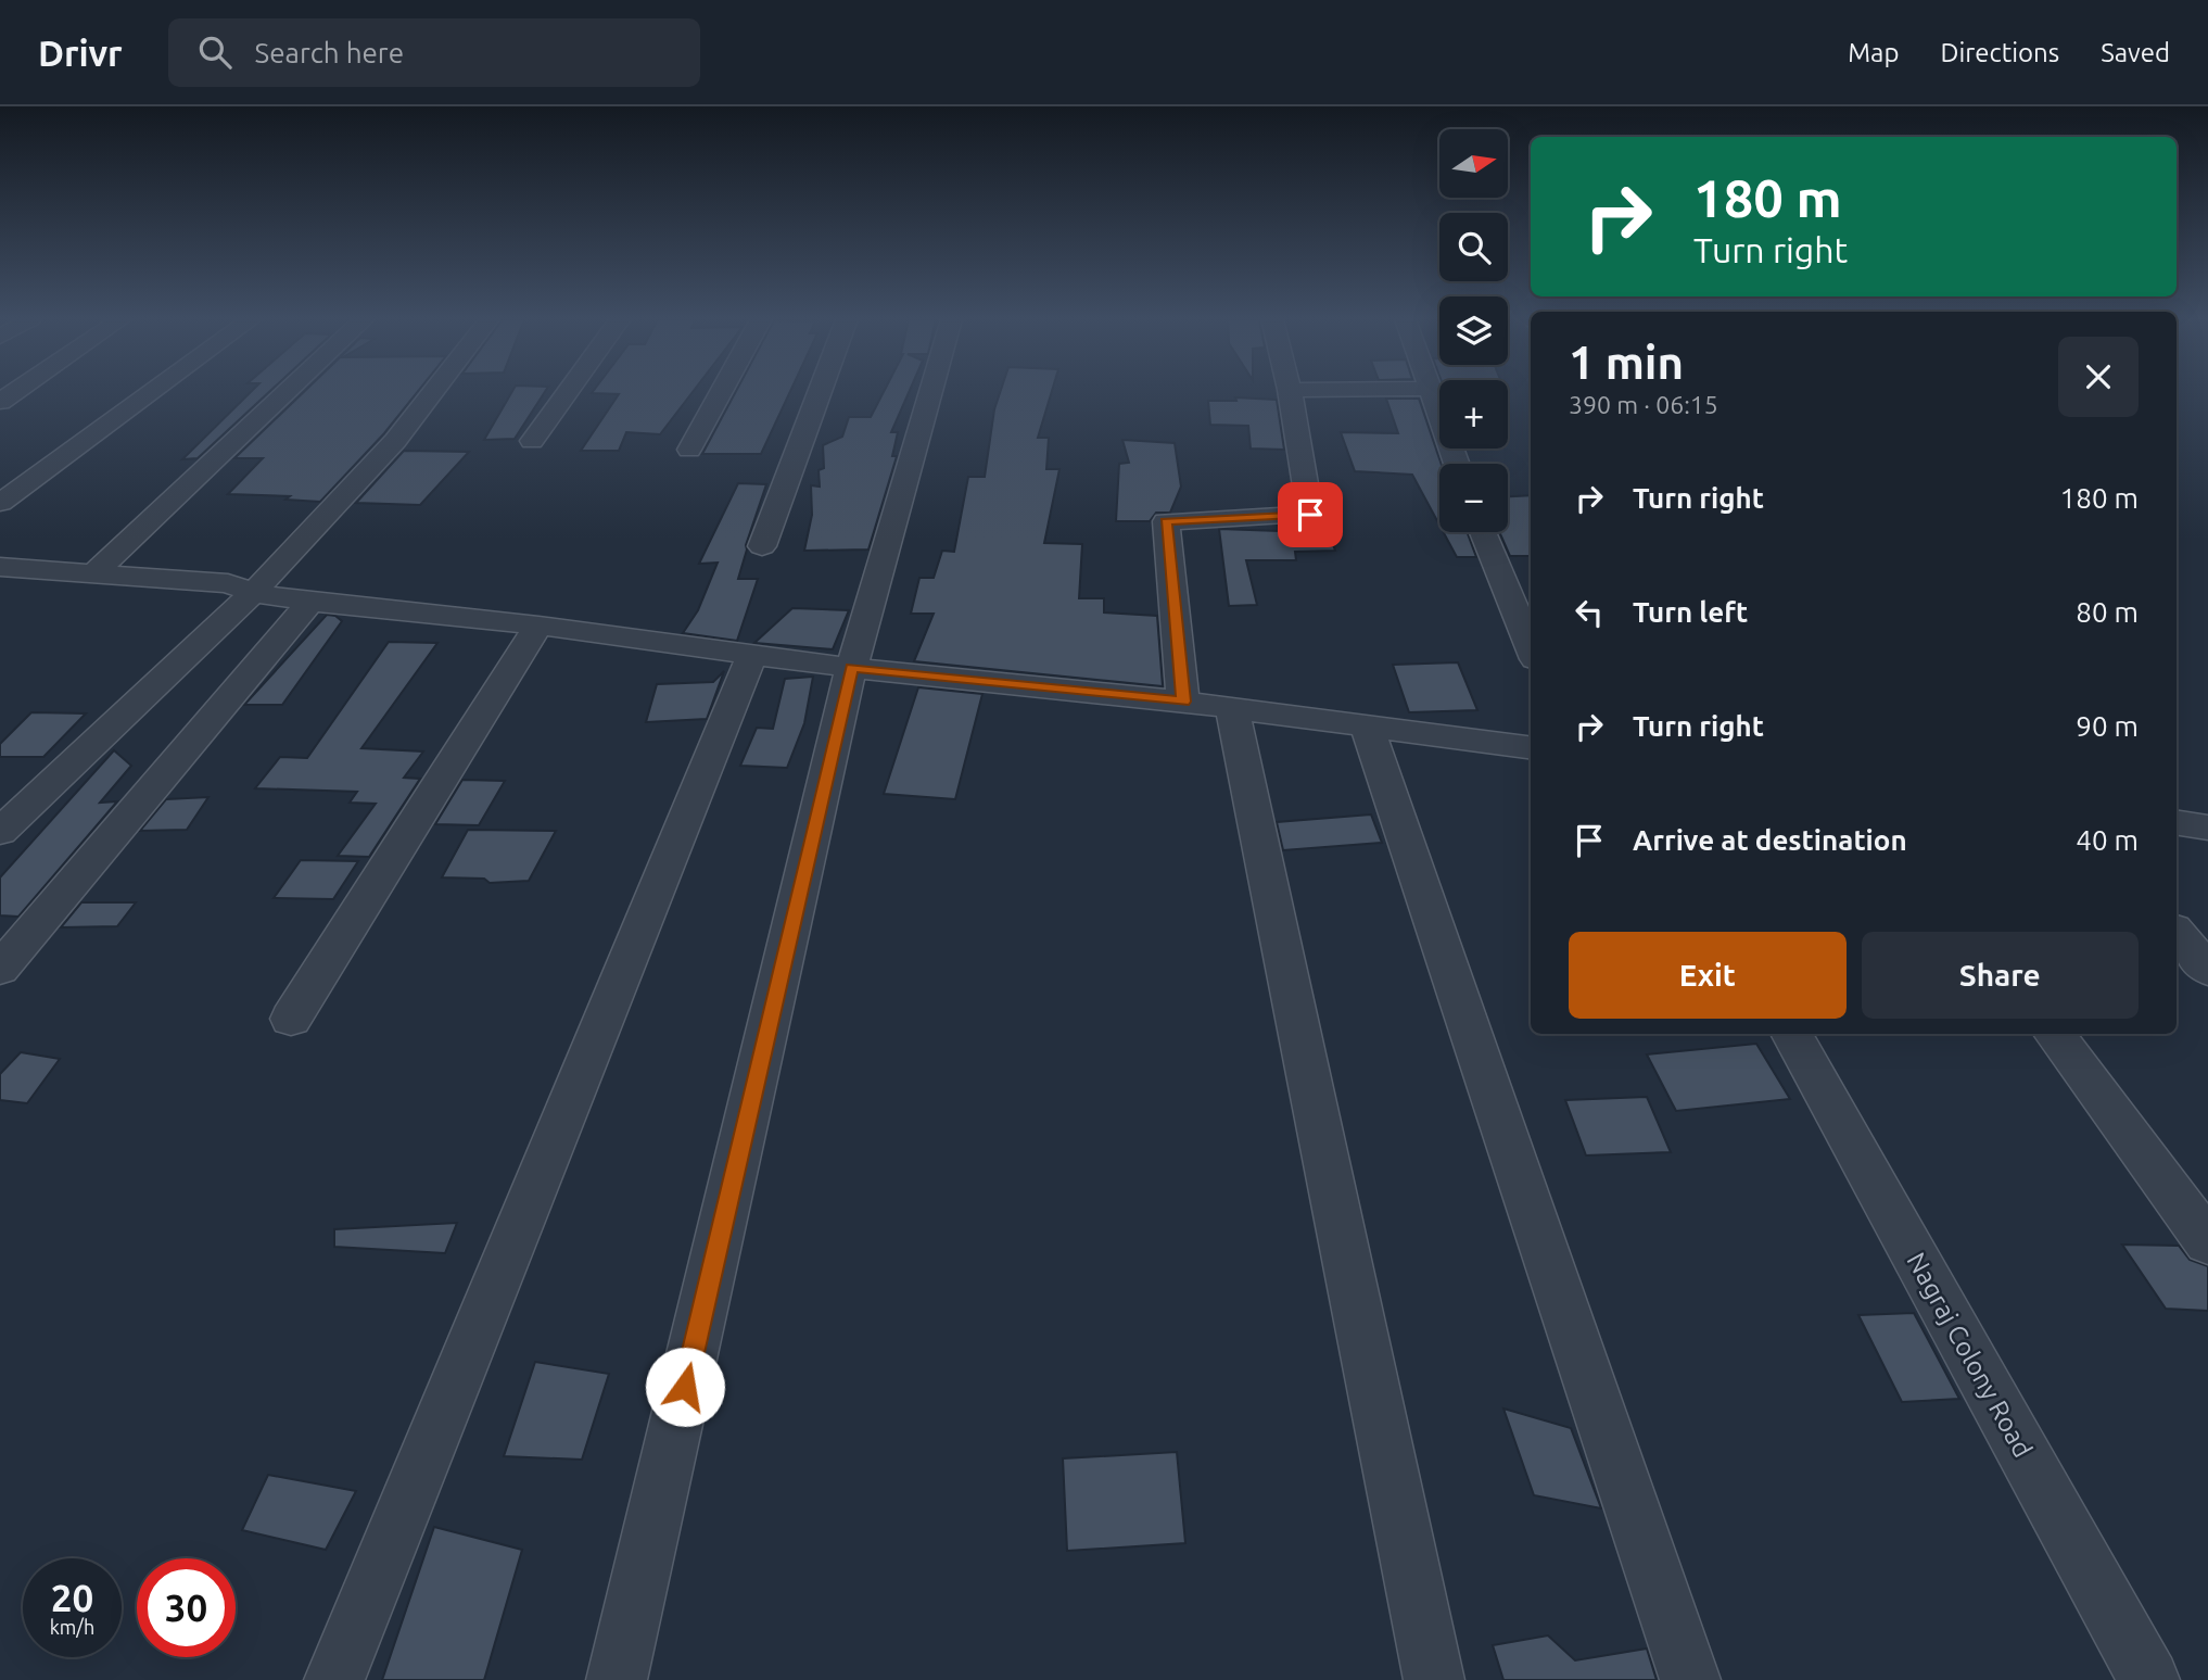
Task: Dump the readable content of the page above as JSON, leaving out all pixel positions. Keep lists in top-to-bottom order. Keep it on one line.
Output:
{"streets":{"street":["Nagraj Colony Road"]},"north":"right","page":{"header":"Drivr","search":"Search here","nav":["Map","Directions","Saved"],"map_buttons":["+","−"],"turn":["180 m","Turn right"],"heading":["1 min","390 m · 06:15"],"list":[{"name":"Turn right","value":"180 m"},{"name":"Turn left","value":"80 m"},{"name":"Turn right","value":"90 m"},{"name":"Arrive at destination","value":"40 m"}],"buttons":["Exit","Share"],"speed":"20 km/h","limit":"30"}}
